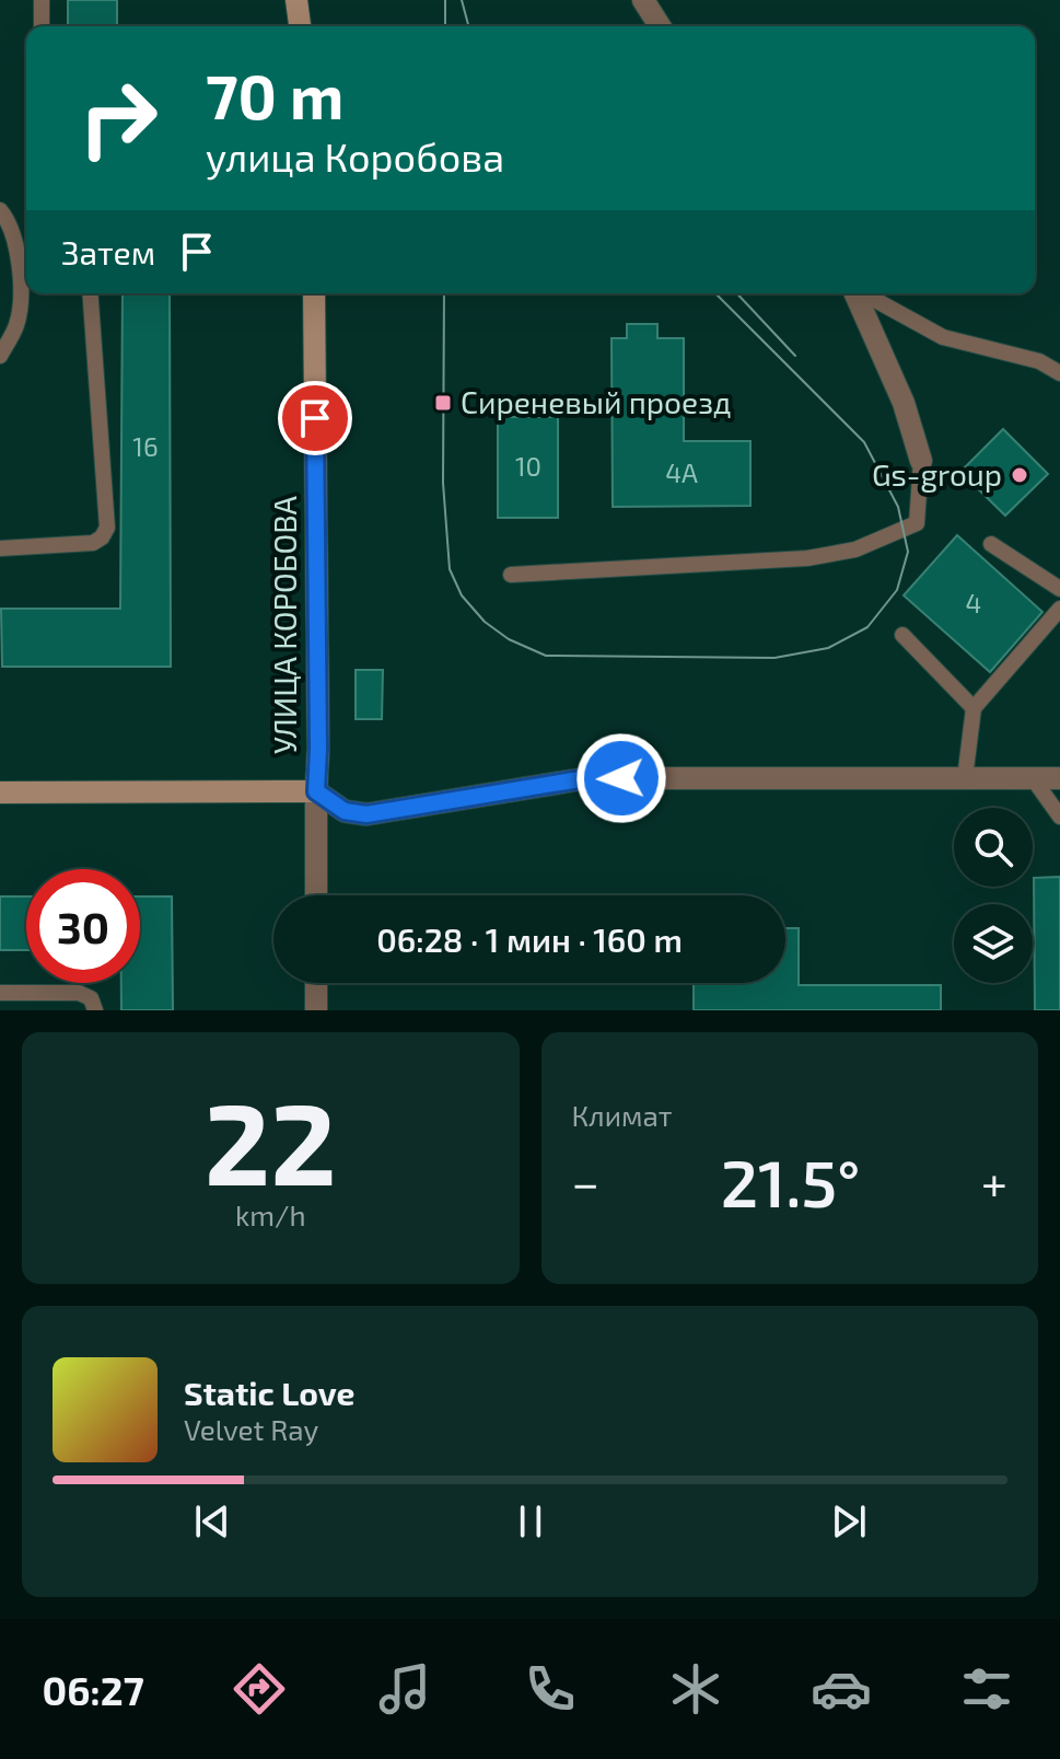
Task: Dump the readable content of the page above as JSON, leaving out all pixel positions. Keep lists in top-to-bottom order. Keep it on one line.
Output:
{"streets":{"street":["УЛИЦА КОРОБОВА"]},"places":{"transit":["Сиреневый проезд"],"other":["Gs-group"]},"house_numbers":["16","10","4А","4"],"page":{"turn":["70 m","улица Коробова"],"then":"Затем","limit":"30","trip":"06:28 · 1 мин · 160 m","tile":[["22","km/h"],"Климат"],"heat":["−","21.5°","+"],"song":["Static Love","Velvet Ray"],"tabs":"06:27"}}
